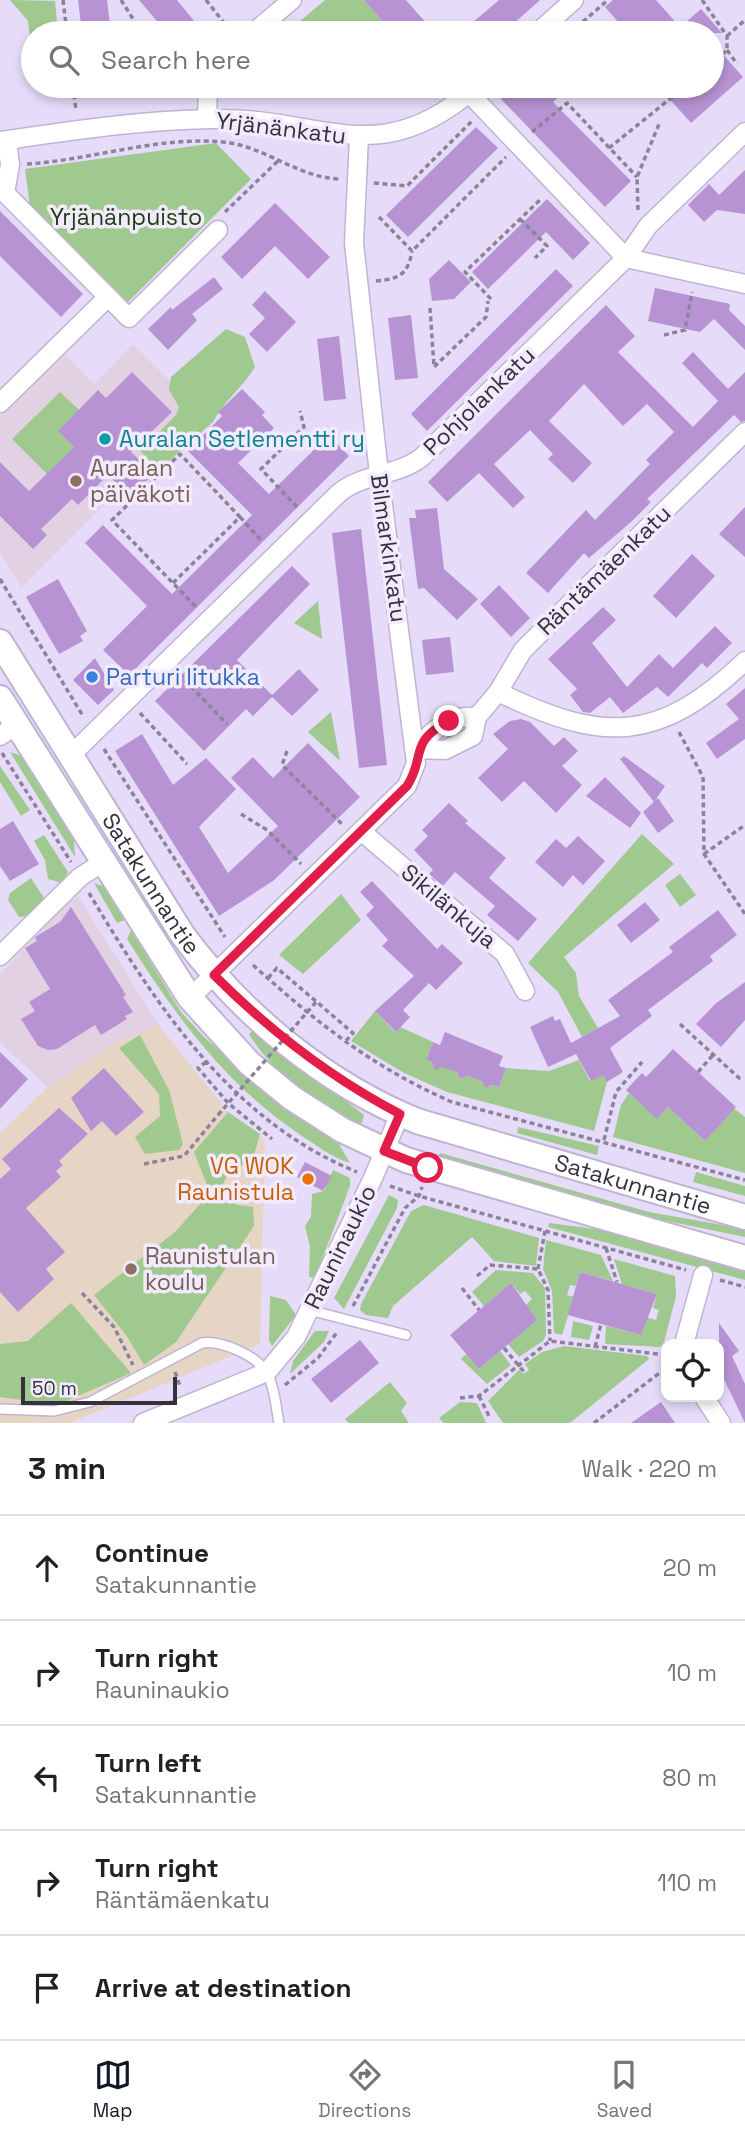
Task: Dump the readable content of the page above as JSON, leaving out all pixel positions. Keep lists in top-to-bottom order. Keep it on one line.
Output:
{"streets":{"main road":["Satakunnantie"],"street":["Yrjänänkatu","Pohjolankatu","Bilmarkinkatu","Räntämäenkatu","Sikilänkuja","Rauninaukio"]},"crossings":[["Yrjänänkatu","Bilmarkinkatu"],["Pohjolankatu","Bilmarkinkatu"],["Pohjolankatu","Satakunnantie"],["Bilmarkinkatu","Räntämäenkatu"],["Satakunnantie","Rauninaukio"]],"parks":["Yrjänänpuisto"],"places":["Auralan Setlementti ry","Auralan päiväkoti","Parturi Iitukka","VG WOK Raunistula","Raunistulan koulu"],"scale_bar":"50 m","page":{"search":"Search here","scale":"50 m","heading":["3 min","Walk · 220 m"],"list":[["Continue","Satakunnantie","20 m"],["Turn right","Rauninaukio","10 m"],["Turn left","Satakunnantie","80 m"],["Turn right","Räntämäenkatu","110 m"],"Arrive at destination"],"nav":["Map","Directions","Saved"]}}
